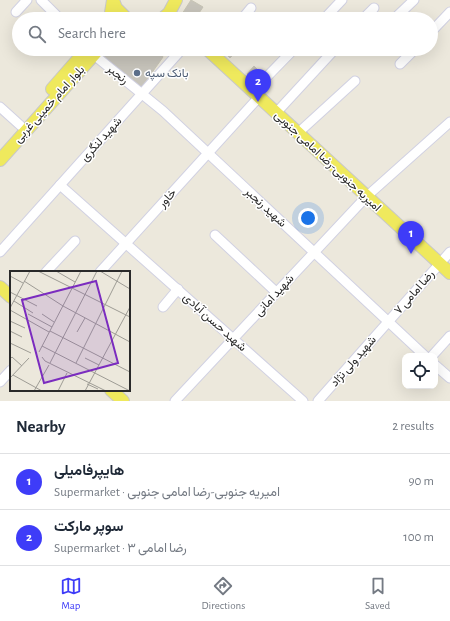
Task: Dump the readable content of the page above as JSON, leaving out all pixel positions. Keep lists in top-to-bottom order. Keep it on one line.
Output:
{"streets":{"main road":["بلوار امام خمینی غربی","امیریه جنوبی-رضا امامی جنوبی"],"street":["رنجبر","شهید لنگری","خاور","شهید رنجبر","رضا امامی ۷","شهید امانی","شهید حسن آبادی","شهید ولی نژاد"]},"crossings":[["رنجبر","شهید لنگری"],["رنجبر","شهید رنجبر"],["شهید لنگری","شهید رنجبر"],["شهید لنگری","شهید حسن آبادی"],["امیریه جنوبی-رضا امامی جنوبی","خاور"],["امیریه جنوبی-رضا امامی جنوبی","رضا امامی ۷"],["امیریه جنوبی-رضا امامی جنوبی","شهید امانی"],["خاور","شهید رنجبر"],["خاور","شهید حسن آبادی"],["شهید رنجبر","رضا امامی ۷"],["شهید رنجبر","شهید امانی"],["شهید رنجبر","شهید ولی نژاد"],["رضا امامی ۷","شهید ولی نژاد"],["شهید امانی","شهید حسن آبادی"]],"places":["بانک سپه"],"page":{"search":"Search here","pins":["2","1"],"heading":["Nearby","2 results"],"list":[{"mark":"1","name":"هایپرفامیلی","note":"Supermarket · امیریه جنوبی-رضا امامی جنوبی","value":"90 m"},{"mark":"2","name":"سوپر مارکت","note":"Supermarket · رضا امامی ۳","value":"100 m"}],"nav":["Map","Directions","Saved"]}}
